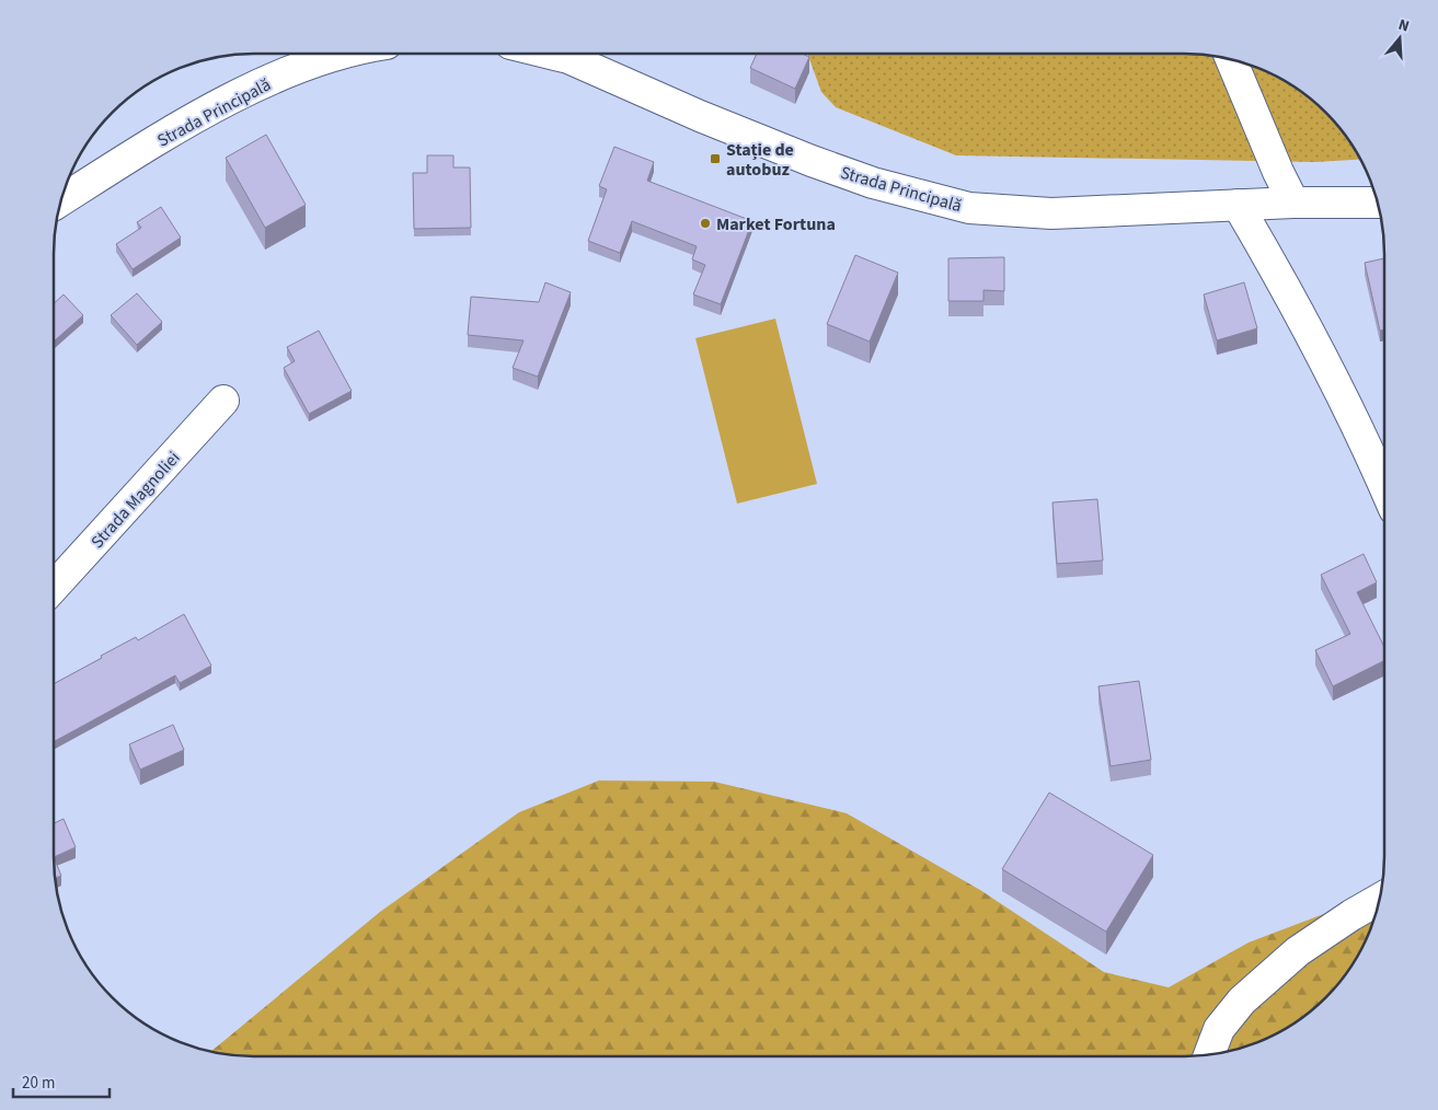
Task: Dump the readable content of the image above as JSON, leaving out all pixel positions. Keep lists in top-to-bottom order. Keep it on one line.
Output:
{"streets":{"main road":["Strada Principală","Strada Magnoliei"]},"places":{"transit":["Stație de autobuz"],"other":["Market Fortuna"]},"scale_bar":"20 m","north":"top"}
